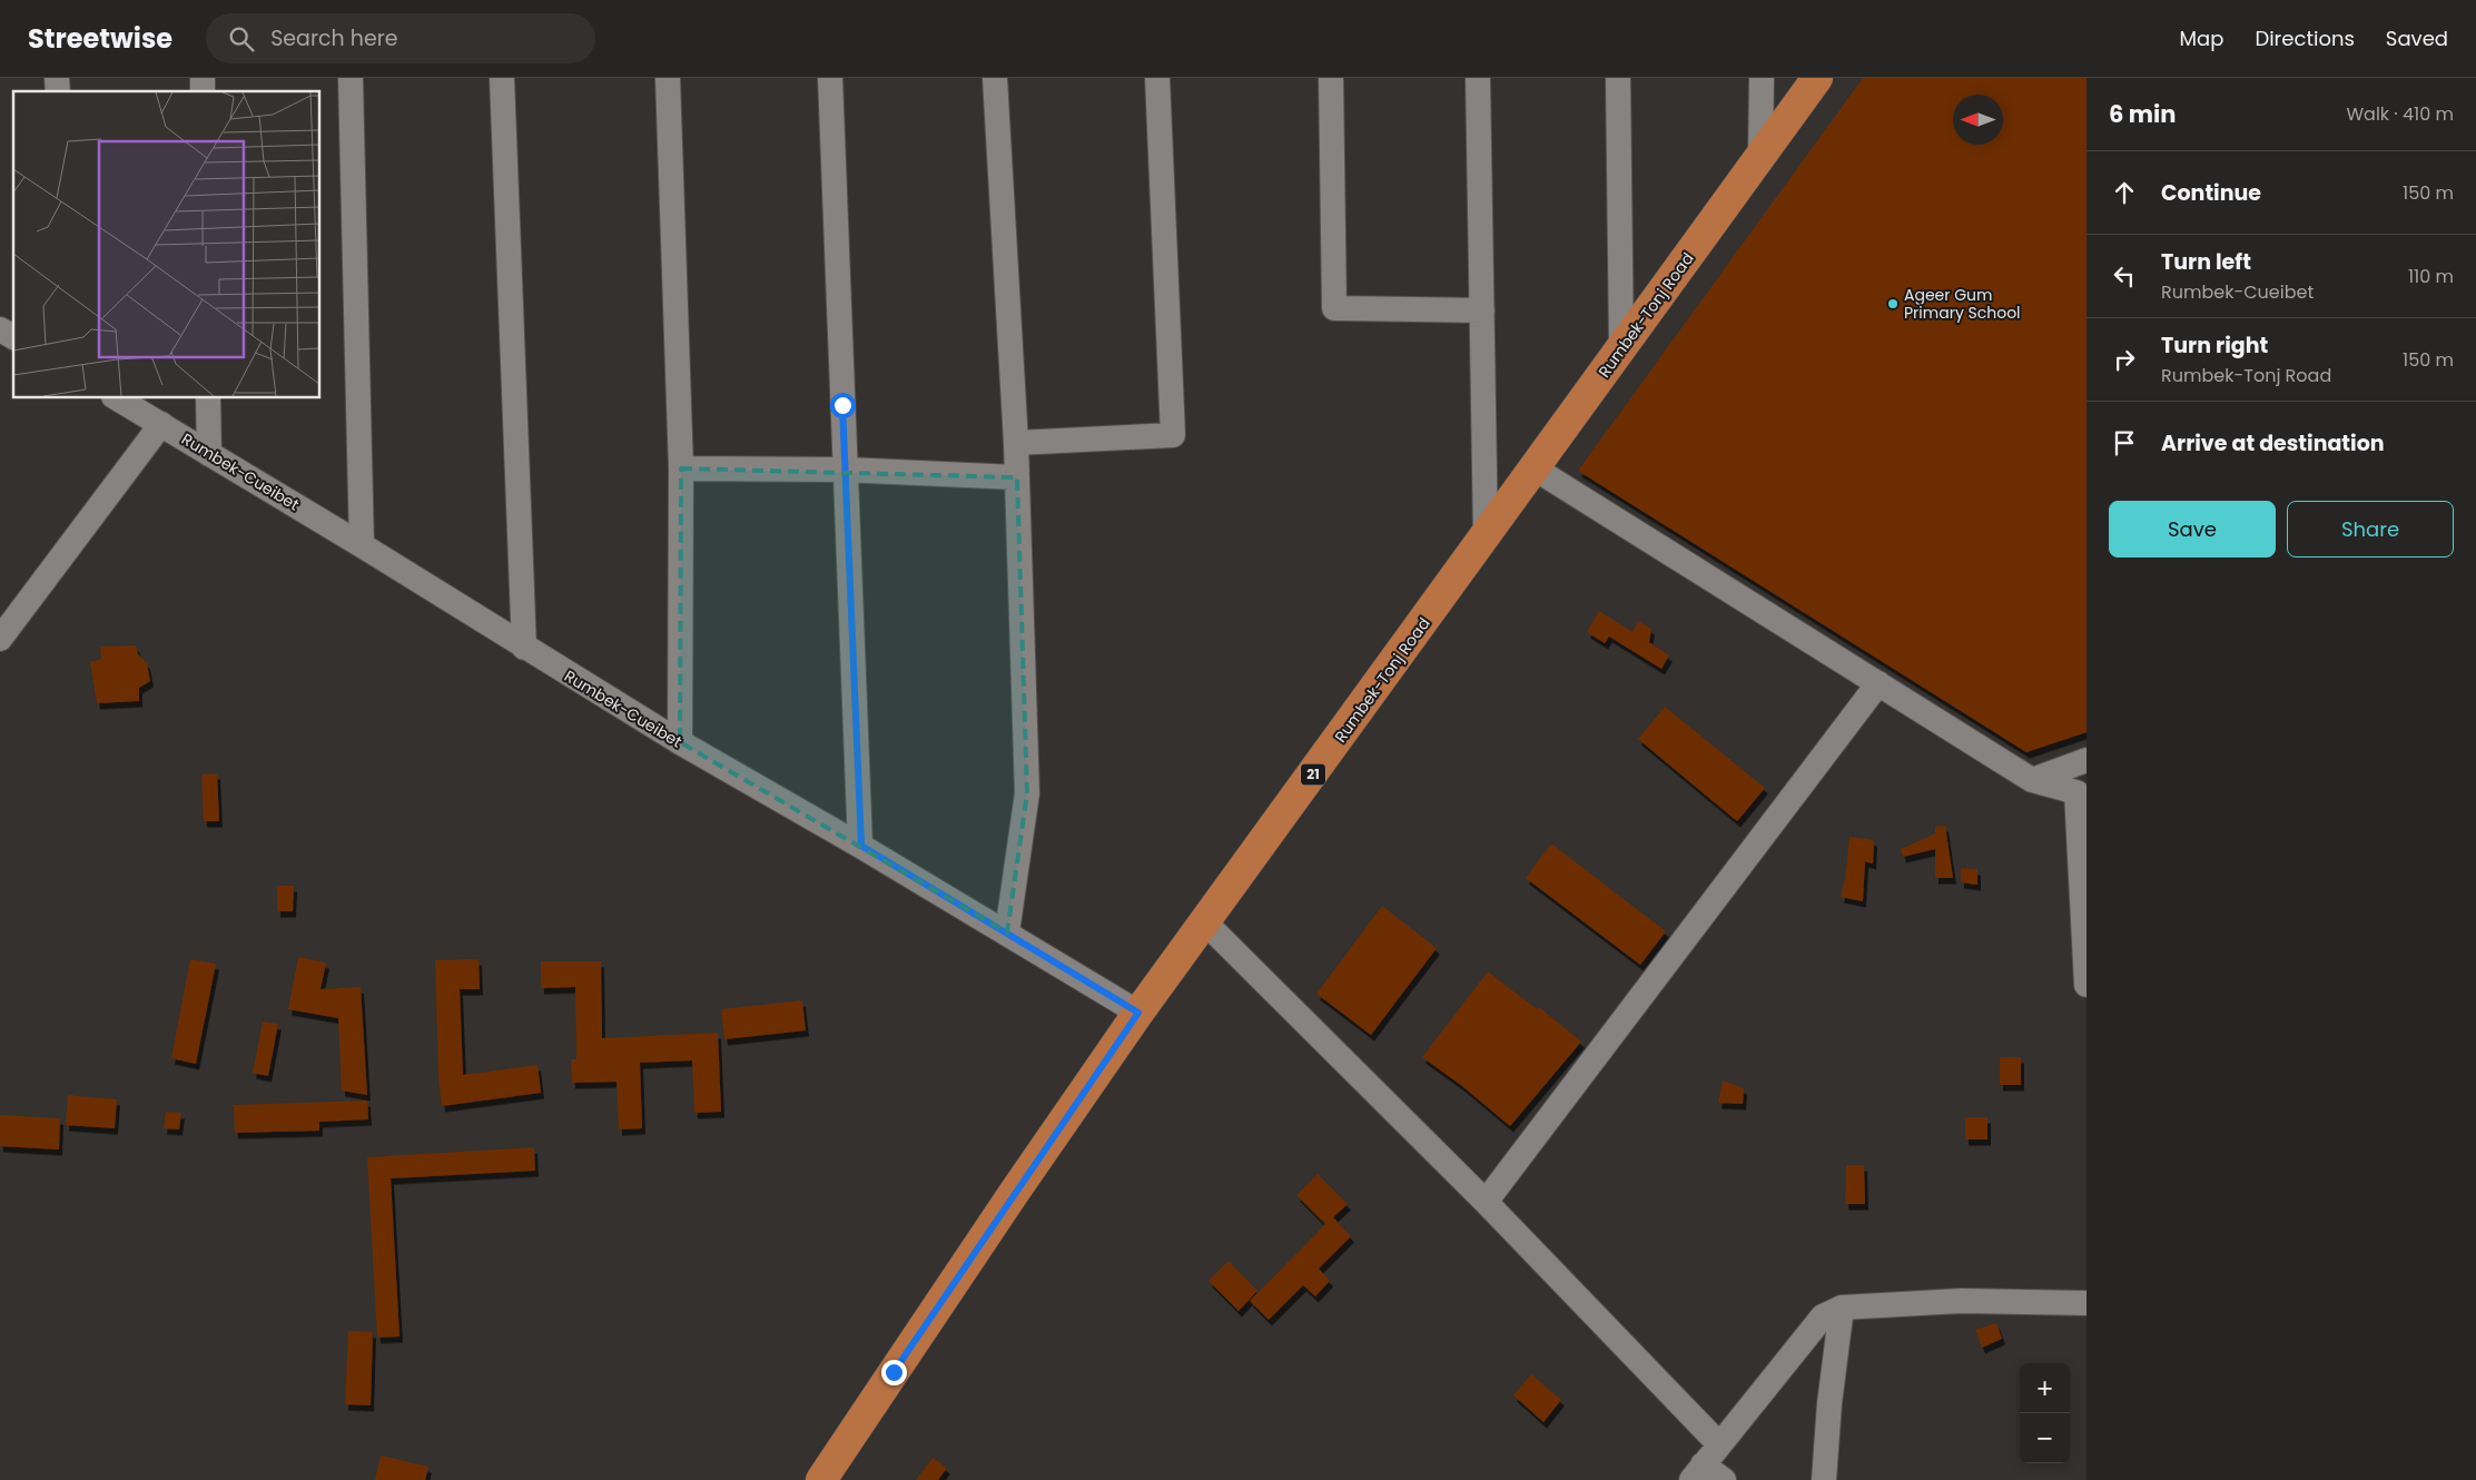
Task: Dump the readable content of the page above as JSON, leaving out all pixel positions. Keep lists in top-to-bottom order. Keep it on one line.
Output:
{"streets":{"main road":["Rumbek-Tonj Road","21"],"street":["Rumbek-Cueibet"]},"crossings":[["Rumbek-Tonj Road","Rumbek-Cueibet"]],"places":["Ageer Gum Primary School"],"north":"left","page":{"header":"Streetwise","search":"Search here","nav":["Map","Directions","Saved"],"heading":["6 min","Walk · 410 m"],"list":[["Continue","150 m"],["Turn left","Rumbek-Cueibet","110 m"],["Turn right","Rumbek-Tonj Road","150 m"],"Arrive at destination"],"buttons":["Save","Share"],"map_buttons":["+","−"]}}
